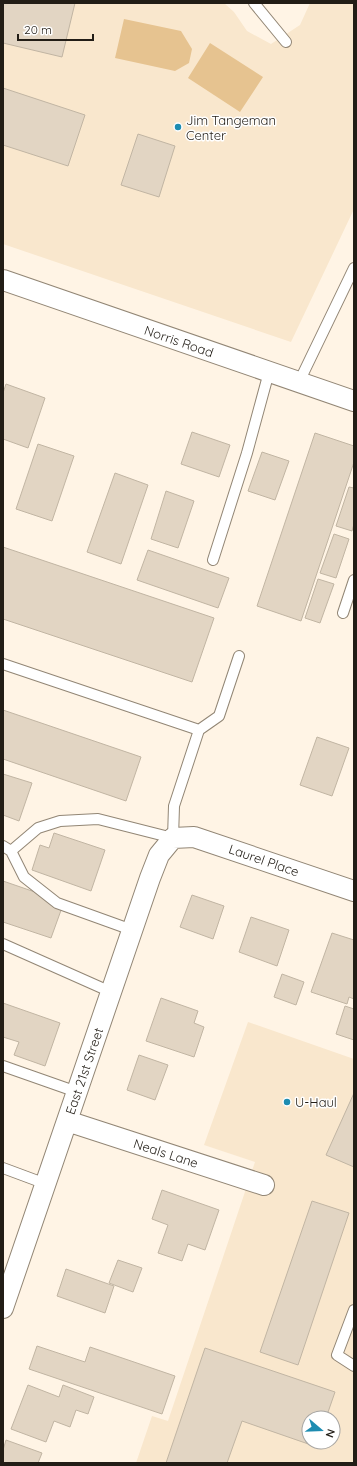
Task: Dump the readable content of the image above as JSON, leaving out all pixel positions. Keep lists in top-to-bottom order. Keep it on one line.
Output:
{"streets":{"street":["Norris Road","Laurel Place","East 21st Street","Neals Lane"]},"crossings":[["Laurel Place","East 21st Street"],["East 21st Street","Neals Lane"]],"places":["Jim Tangeman Center","U-Haul"],"scale_bar":"20 m","north":"right"}
